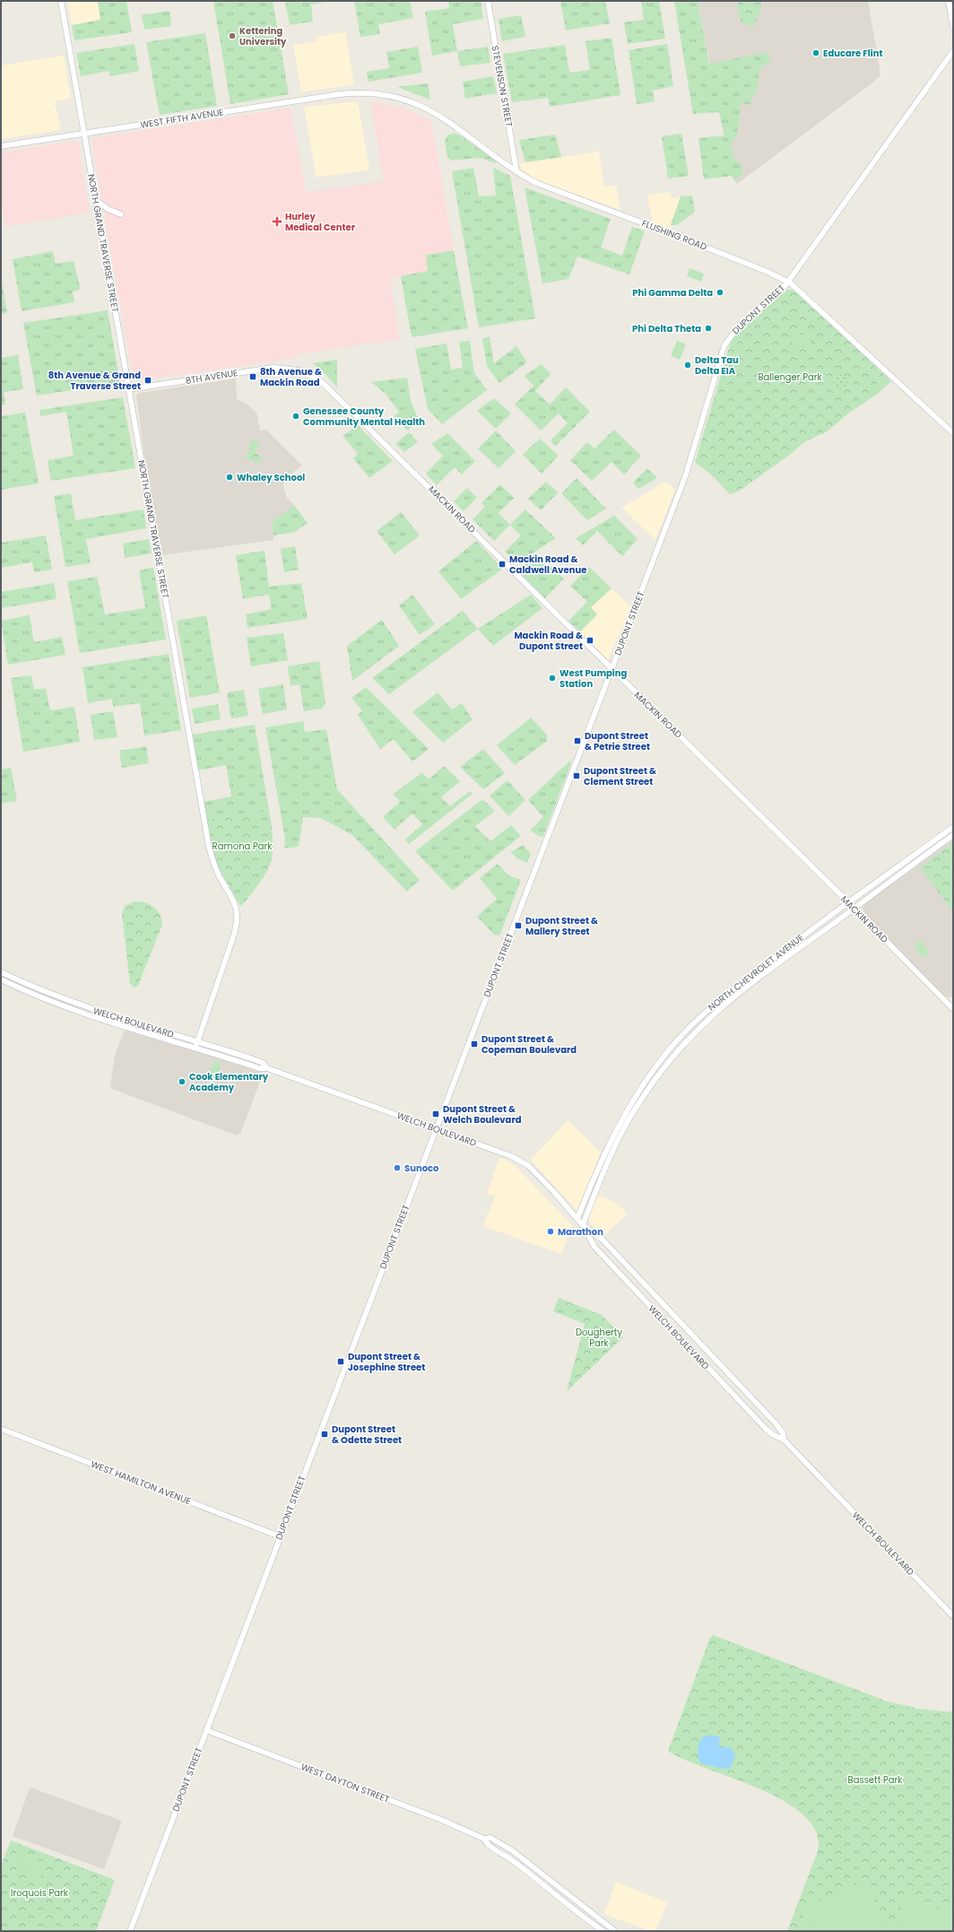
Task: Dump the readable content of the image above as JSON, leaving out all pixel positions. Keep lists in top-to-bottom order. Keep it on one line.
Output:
{"streets":{"street":["STEVENSON STREET","WEST FIFTH AVENUE","FLUSHING ROAD","NORTH GRAND TRAVERSE STREET","DUPONT STREET","8TH AVENUE","MACKIN ROAD","NORTH CHEVROLET AVENUE","WELCH BOULEVARD","WEST HAMILTON AVENUE","WEST DAYTON STREET"]},"crossings":[["STEVENSON STREET","FLUSHING ROAD"],["WEST FIFTH AVENUE","FLUSHING ROAD"],["WEST FIFTH AVENUE","NORTH GRAND TRAVERSE STREET"],["FLUSHING ROAD","DUPONT STREET"],["NORTH GRAND TRAVERSE STREET","8TH AVENUE"],["NORTH GRAND TRAVERSE STREET","WELCH BOULEVARD"],["DUPONT STREET","MACKIN ROAD"],["DUPONT STREET","WELCH BOULEVARD"],["DUPONT STREET","WEST HAMILTON AVENUE"],["DUPONT STREET","WEST DAYTON STREET"],["8TH AVENUE","MACKIN ROAD"],["MACKIN ROAD","NORTH CHEVROLET AVENUE"],["NORTH CHEVROLET AVENUE","WELCH BOULEVARD"]],"parks":["Ballenger Park","Ramona Park","Dougherty Park","Bassett Park","Iroquois Park"],"places":{"other":["Kettering University","Educare Flint","Phi Gamma Delta","Phi Delta Theta","Delta Tau Delta EIA","Genessee County Community Mental Health","Whaley School","West Pumping Station","Cook Elementary Academy","Sunoco","Marathon"],"health":["Hurley Medical Center"],"transit":["8th Avenue & Mackin Road","8th Avenue & Grand Traverse Street","Mackin Road & Caldwell Avenue","Mackin Road & Dupont Street","Dupont Street & Petrie Street","Dupont Street & Clement Street","Dupont Street & Mallery Street","Dupont Street & Copeman Boulevard","Dupont Street & Welch Boulevard","Dupont Street & Josephine Street","Dupont Street & Odette Street"]}}
